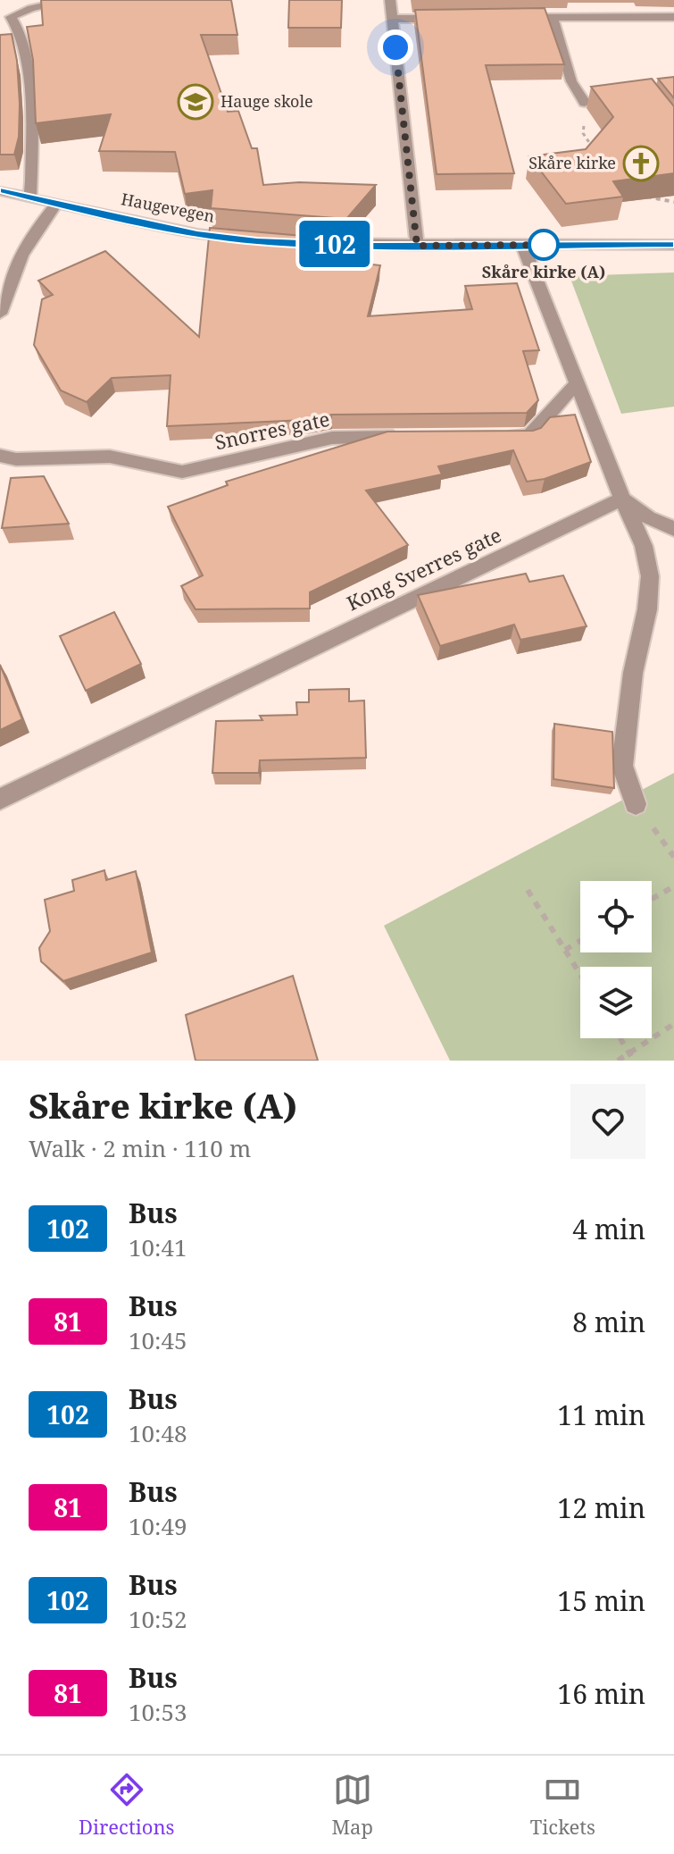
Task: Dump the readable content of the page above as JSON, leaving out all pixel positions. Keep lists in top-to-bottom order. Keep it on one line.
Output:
{"streets":{"street":["Haugevegen","Snorres gate","Kong Sverres gate"]},"places":{"school or university":["Hauge skole"],"church":["Skåre kirke"],"other":["Skåre kirke (A)"]},"lines":["bus line 102"],"page":{"on_map":"102","heading":["Skåre kirke (A)","Walk · 2 min · 110 m"],"list":[{"mark":"102","name":"Bus","note":"10:41","value":"4 min"},{"mark":"81","name":"Bus","note":"10:45","value":"8 min"},{"mark":"102","name":"Bus","note":"10:48","value":"11 min"},{"mark":"81","name":"Bus","note":"10:49","value":"12 min"},{"mark":"102","name":"Bus","note":"10:52","value":"15 min"},{"mark":"81","name":"Bus","note":"10:53","value":"16 min"}],"tabs":["Directions","Map","Tickets"]}}
